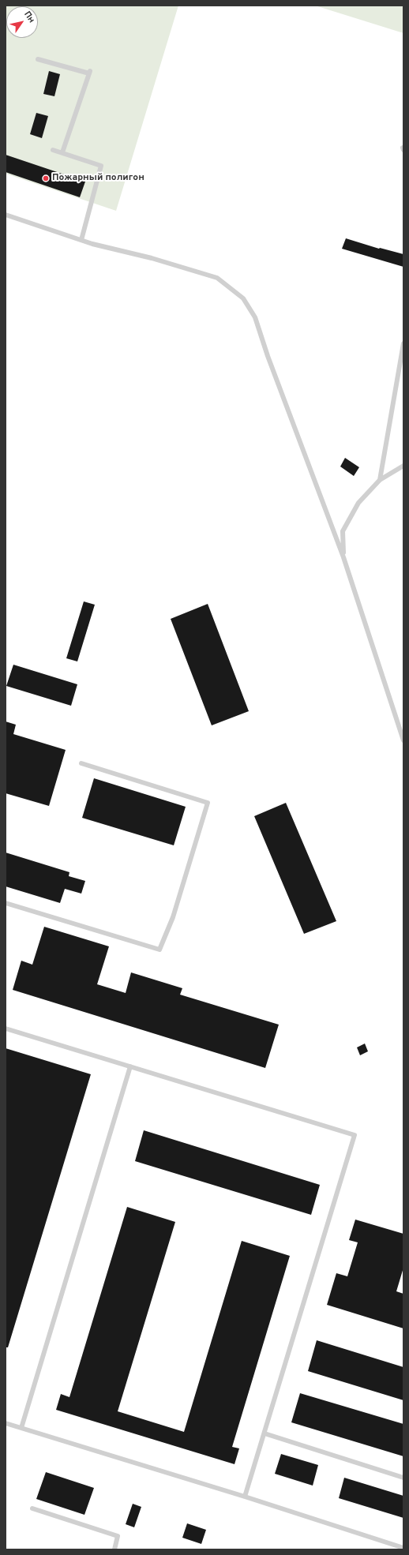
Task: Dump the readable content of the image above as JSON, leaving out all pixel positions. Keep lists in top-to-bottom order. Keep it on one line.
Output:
{"places":["Пожарный полигон"],"north":"top right"}
